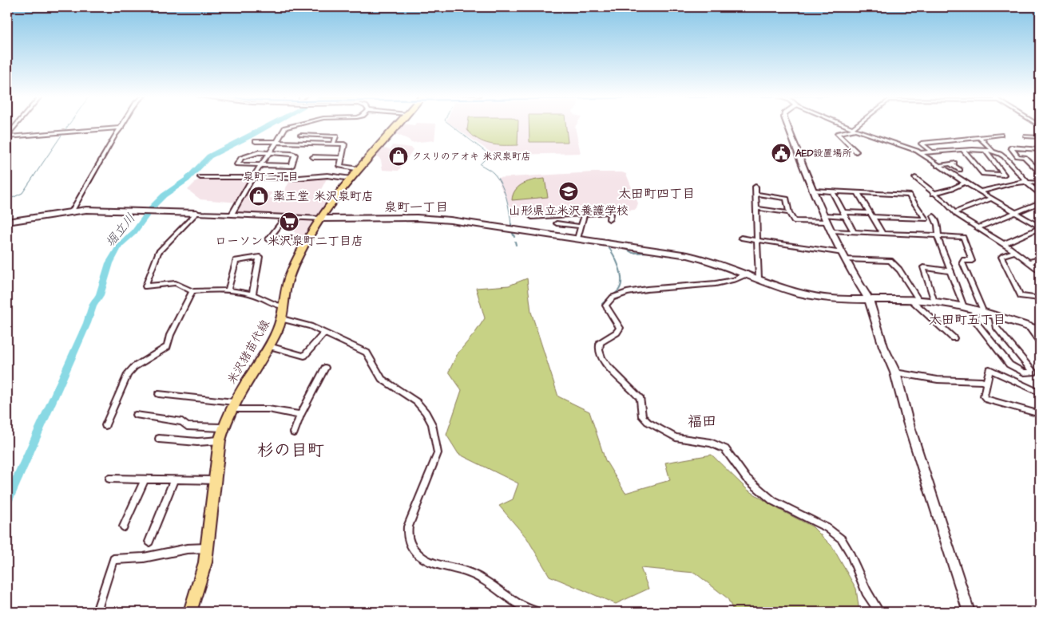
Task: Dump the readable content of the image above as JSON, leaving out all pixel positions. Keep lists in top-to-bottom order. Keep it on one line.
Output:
{"streets":{"main road":["米沢猪苗代線"]},"districts":["泉町二丁目","太田町四丁目","泉町一丁目","太田町五丁目","福田","杉の目町"],"water":["堀立川"],"places":{"public building":["AED設置場所"],"shop":["クスリのアオキ 米沢泉町店","薬王堂 米沢泉町店"],"school or university":["山形県立米沢養護学校"],"supermarket":["ローソン 米沢泉町二丁目店"]}}
